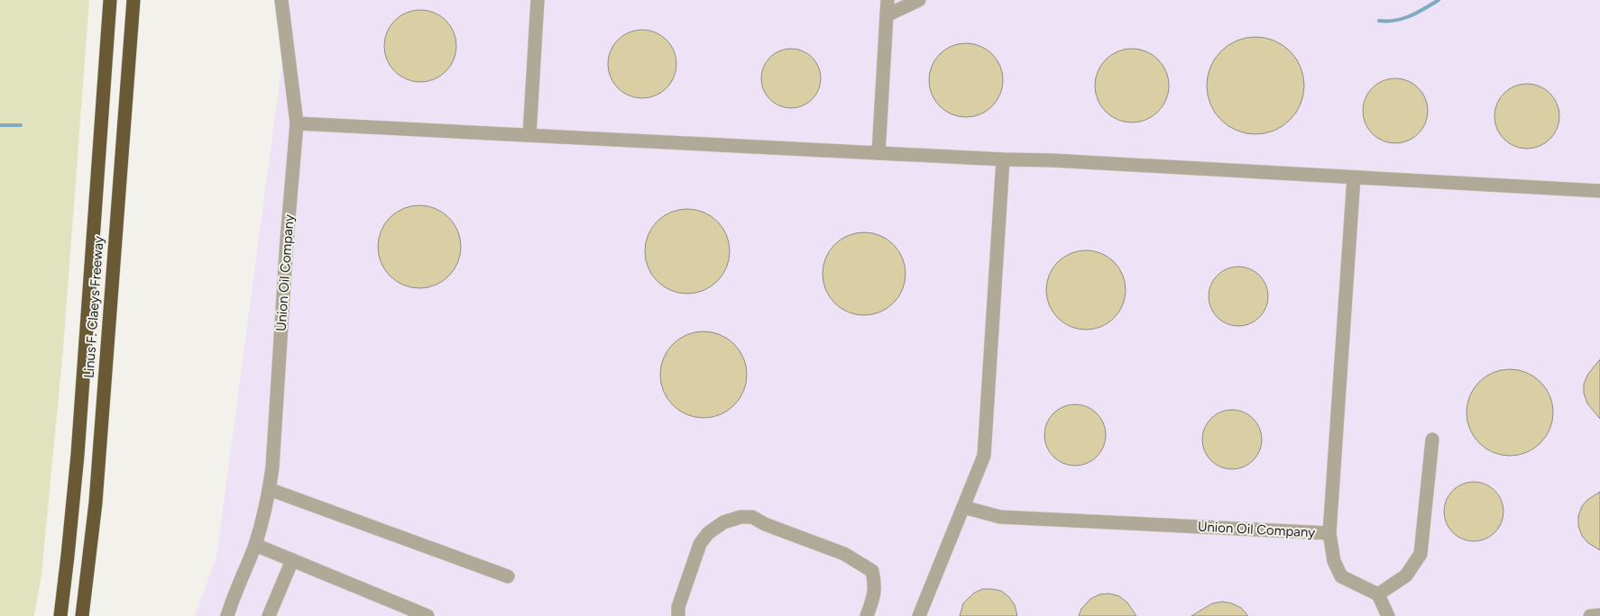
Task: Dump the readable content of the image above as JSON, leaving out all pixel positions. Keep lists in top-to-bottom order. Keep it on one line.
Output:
{"streets":{"highway":["Linus F. Claeys Freeway"],"street":["Union Oil Company"]}}
